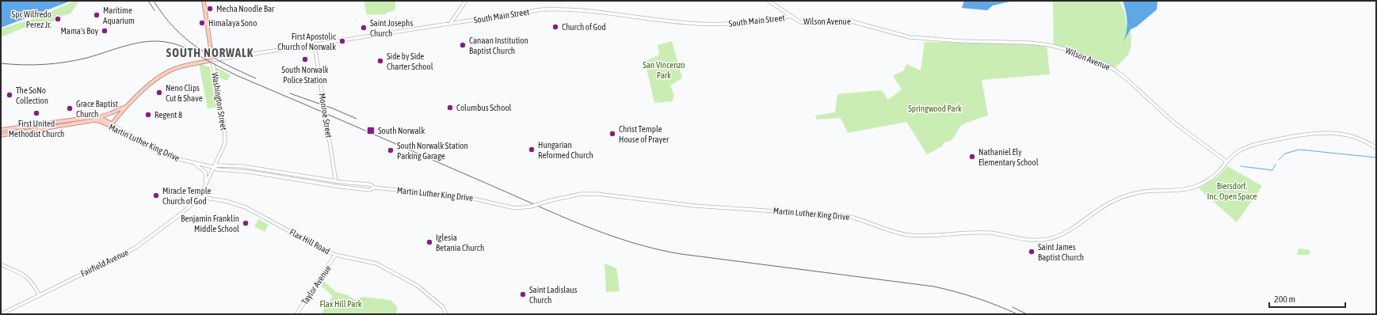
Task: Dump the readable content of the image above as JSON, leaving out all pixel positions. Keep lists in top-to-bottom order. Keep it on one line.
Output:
{"streets":{"main road":["South Main Street","Wilson Avenue","Washington Street","Monroe Street","Martin Luther King Drive","Flax Hill Road","Fairfield Avenue","Taylor Avenue"]},"crossings":[["South Main Street","Wilson Avenue"],["South Main Street","Washington Street"],["South Main Street","Monroe Street"],["Wilson Avenue","Martin Luther King Drive"],["Washington Street","Martin Luther King Drive"],["Washington Street","Flax Hill Road"],["Washington Street","Fairfield Avenue"],["Monroe Street","Martin Luther King Drive"],["Flax Hill Road","Fairfield Avenue"],["Flax Hill Road","Taylor Avenue"]],"districts":["SOUTH NORWALK"],"parks":["San Vincenzo Park","Springwood Park","Biersdorf, Inc. Open Space","Flax Hill Park"],"places":{"other":["Mecha Noodle Bar","Maritime Aquarium","Spc Wilfredo Perez Jr.","Himalaya Sono","Church of God","Saint Josephs Church","Mama's Boy","First Apostolic Church of Norwalk","Canaan Institution Baptist Church","South Norwalk Police Station","Side by Side Charter School","Neno Clips Cut & Shave","The SoNo Collection","Columbus School","Grace Baptist Church","First United Methodist Church","Regent 8","Christ Temple House of Prayer","Hungarian Reformed Church","South Norwalk Station Parking Garage","Nathaniel Ely Elementary School","Miracle Temple Church of God","Benjamin Franklin Middle School","Iglesia Betania Church","Saint James Baptist Church","Saint Ladislaus Church"],"transit":["South Norwalk"]},"scale_bar":"200 m"}
